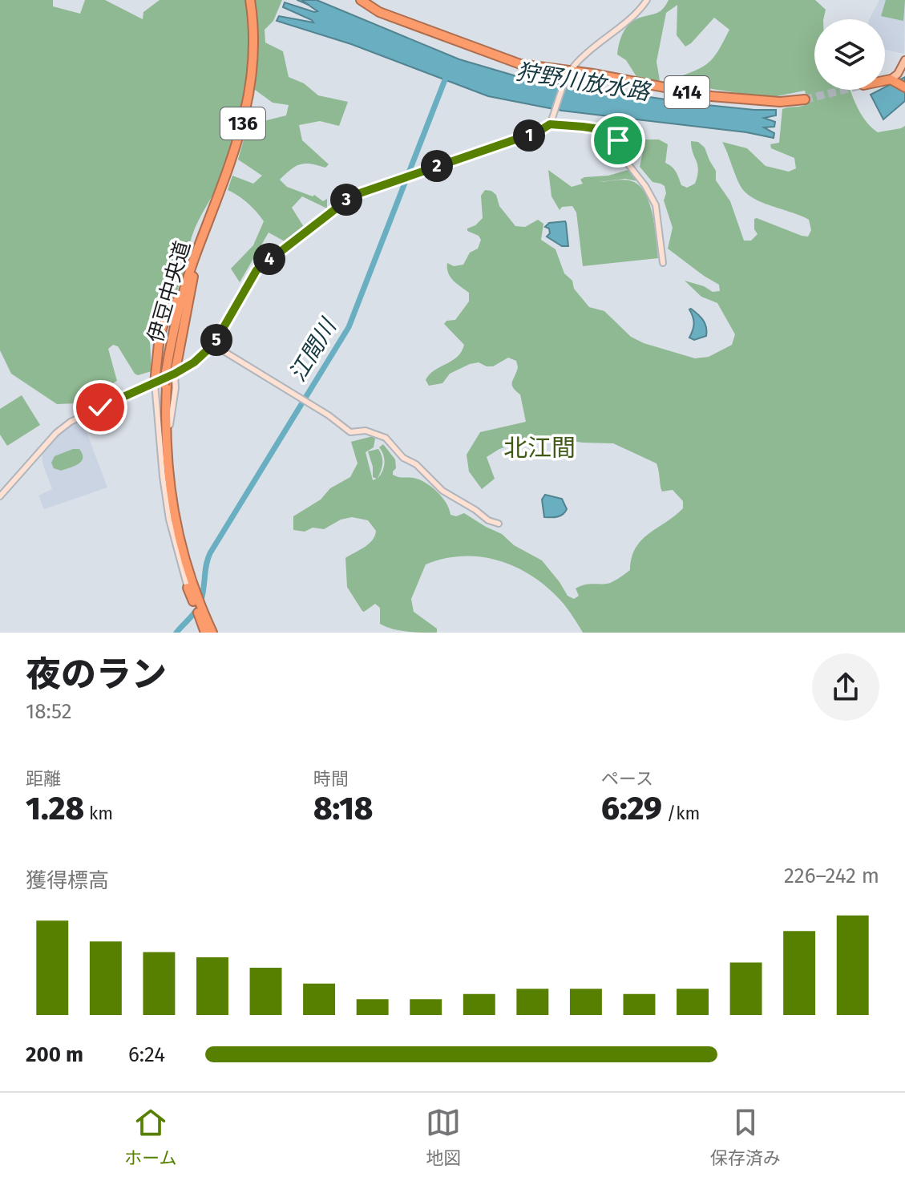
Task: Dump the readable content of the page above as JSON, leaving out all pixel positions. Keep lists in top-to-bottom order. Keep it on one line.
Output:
{"streets":{"highway":["414","136","伊豆中央道"]},"crossings":[["136","伊豆中央道"]],"districts":["北江間"],"water":["狩野川放水路","江間川"],"page":{"pins":["1","2","3","4","5"],"heading":["夜のラン","18:52"],"stats":[["距離","1.28 km"],["時間","8:18"],["ペース","6:29 /km"]],"chart":["獲得標高","226–242 m"],"list":[{"name":"200 m","note":"6:24"}],"tabs":["ホーム","地図","保存済み"]}}
